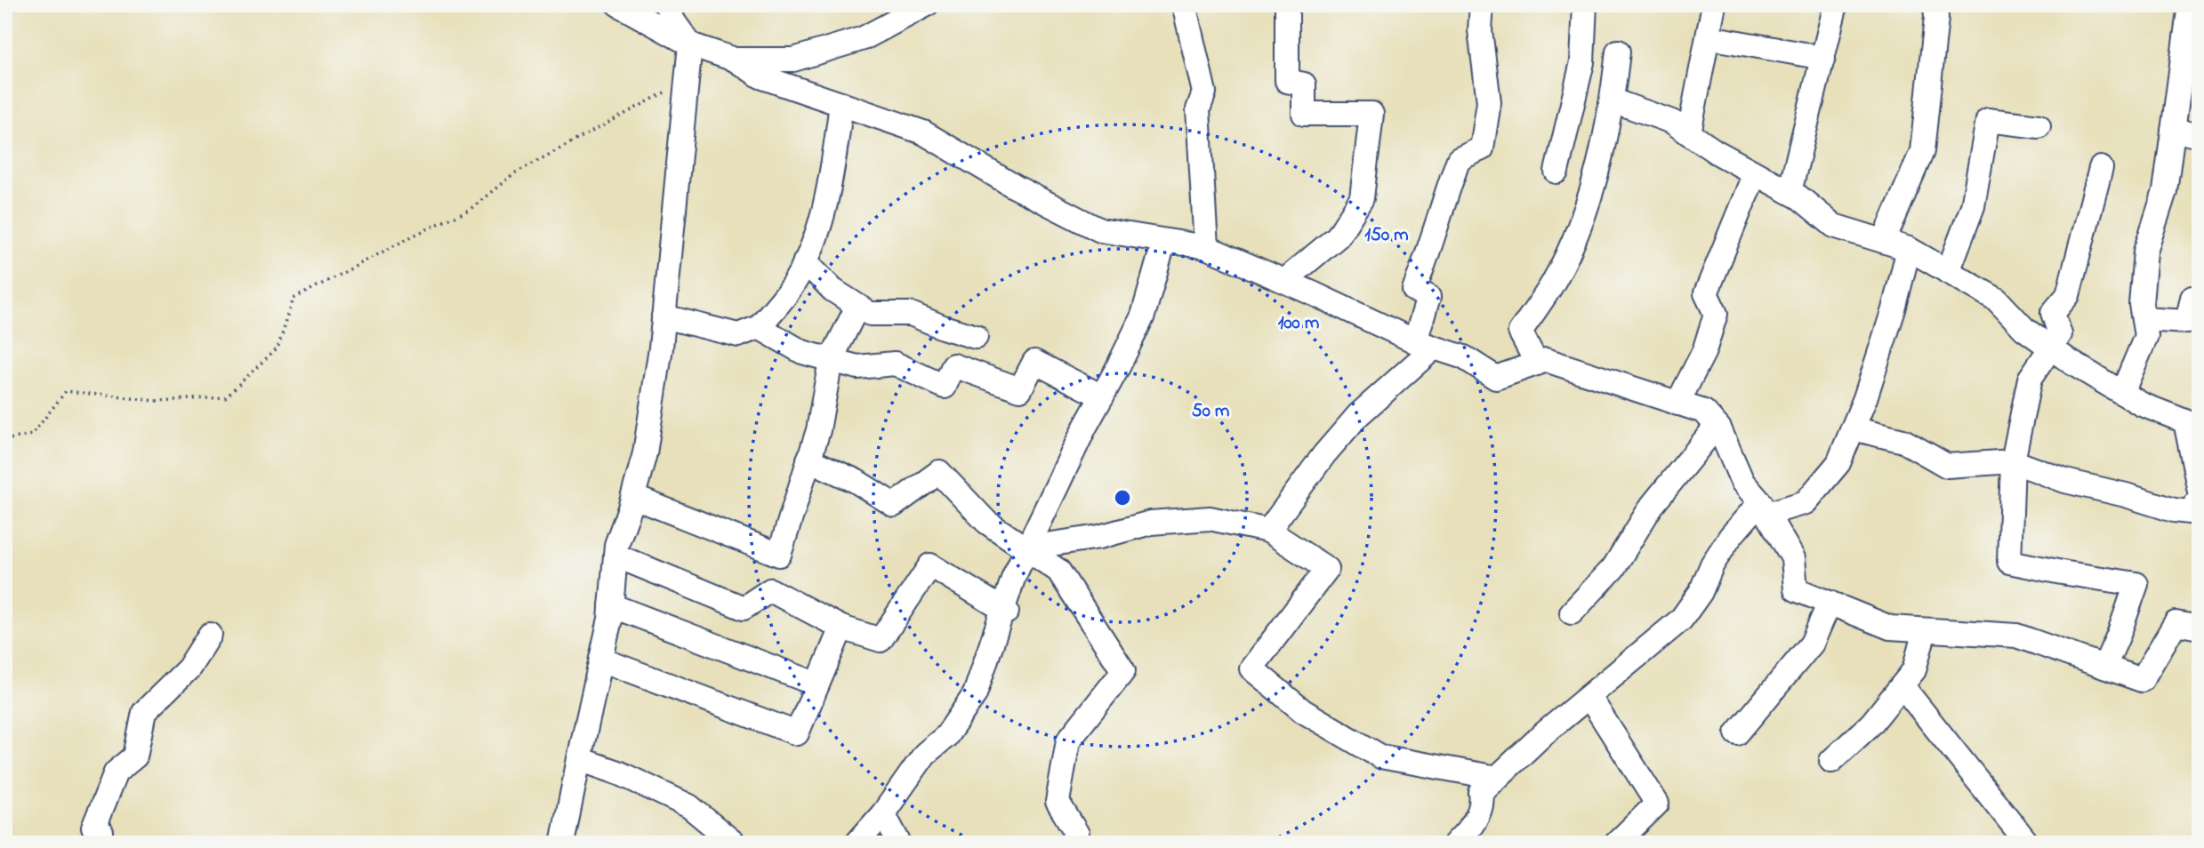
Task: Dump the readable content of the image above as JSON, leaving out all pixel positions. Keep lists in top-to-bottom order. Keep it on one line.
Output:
{"rings":["150 m","100 m","50 m"]}
